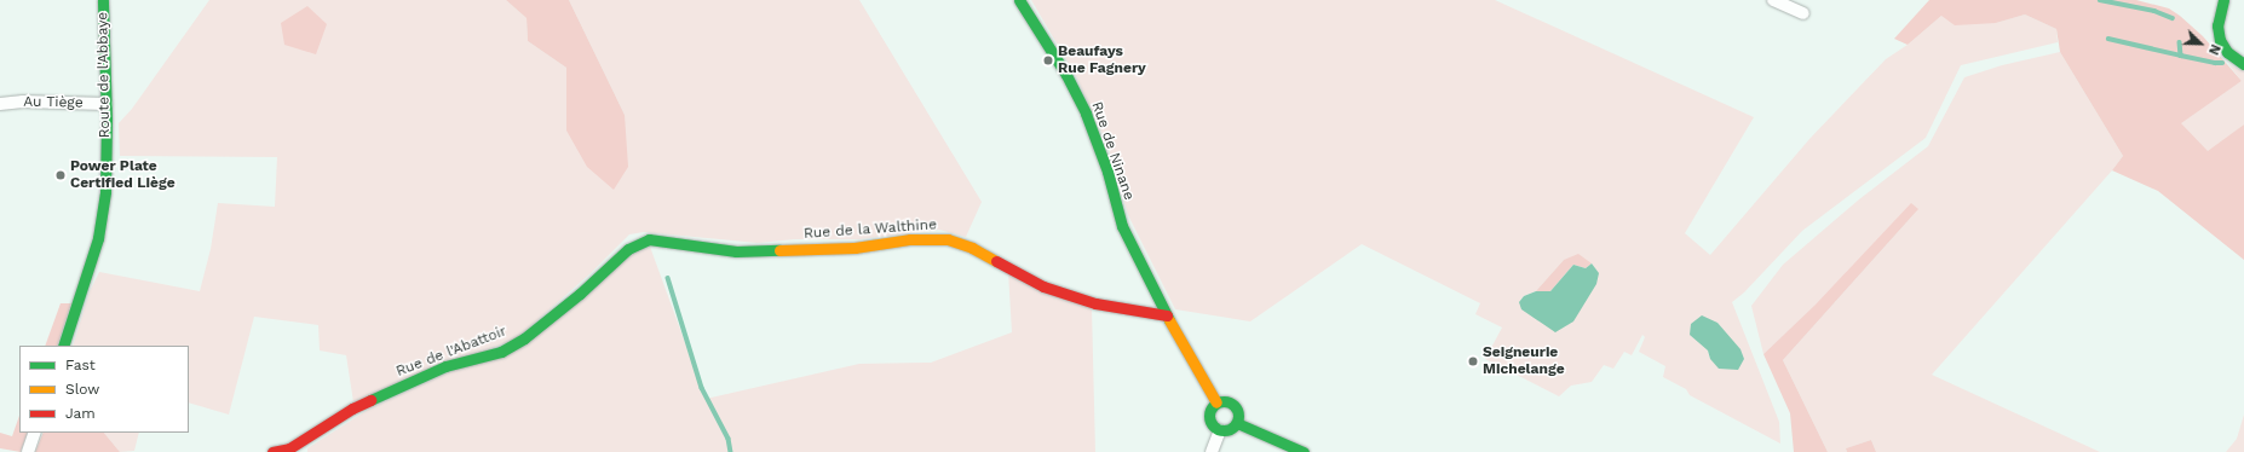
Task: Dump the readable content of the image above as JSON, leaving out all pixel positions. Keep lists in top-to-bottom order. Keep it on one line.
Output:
{"streets":{"street":["Route de l'Abbaye","Au Tiège","Rue de Ninane","Rue de la Walthine","Rue de l'Abattoir"]},"crossings":[["Route de l'Abbaye","Au Tiège"],["Rue de Ninane","Rue de la Walthine"],["Rue de la Walthine","Rue de l'Abattoir"]],"places":["Beaufays Rue Fagnery","Power Plate Certified Liège","Seigneurie Michelange"],"legend":["Fast","Slow","Jam"],"north":"bottom right"}
